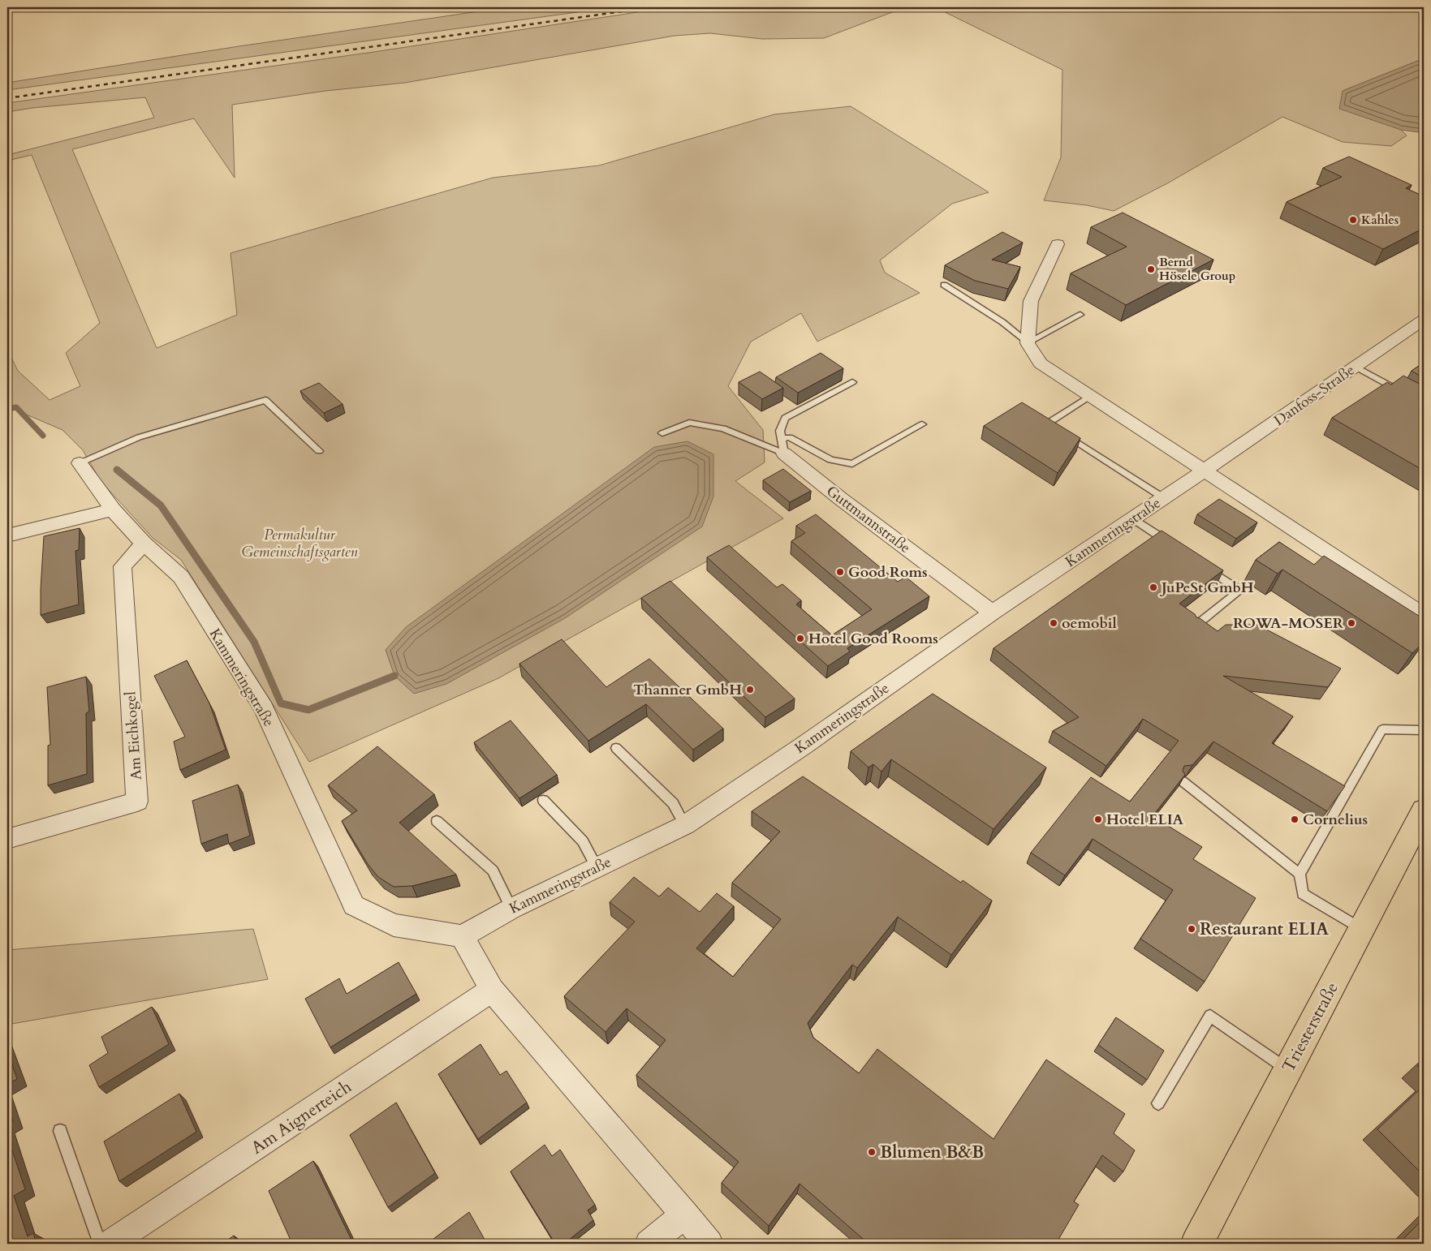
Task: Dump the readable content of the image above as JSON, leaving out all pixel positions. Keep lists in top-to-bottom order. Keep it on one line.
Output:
{"streets":{"main road":["Triesterstraße"],"street":["Danfoss-Straße","Guttmannstraße","Kammeringstraße","Am Eichkogel","Am Aignerteich"]},"crossings":[["Danfoss-Straße","Kammeringstraße"],["Guttmannstraße","Kammeringstraße"],["Kammeringstraße","Am Eichkogel"]],"parks":["Permakultur Gemeinschaftsgarten"],"places":["Kahles","Bernd Hösele Group","Good Roms","JuPeSt GmbH","oemobil","ROWA-MOSER","Hotel Good Rooms","Thanner GmbH","Hotel ELIA","Cornelius","Restaurant ELIA","Blumen B&B"]}
